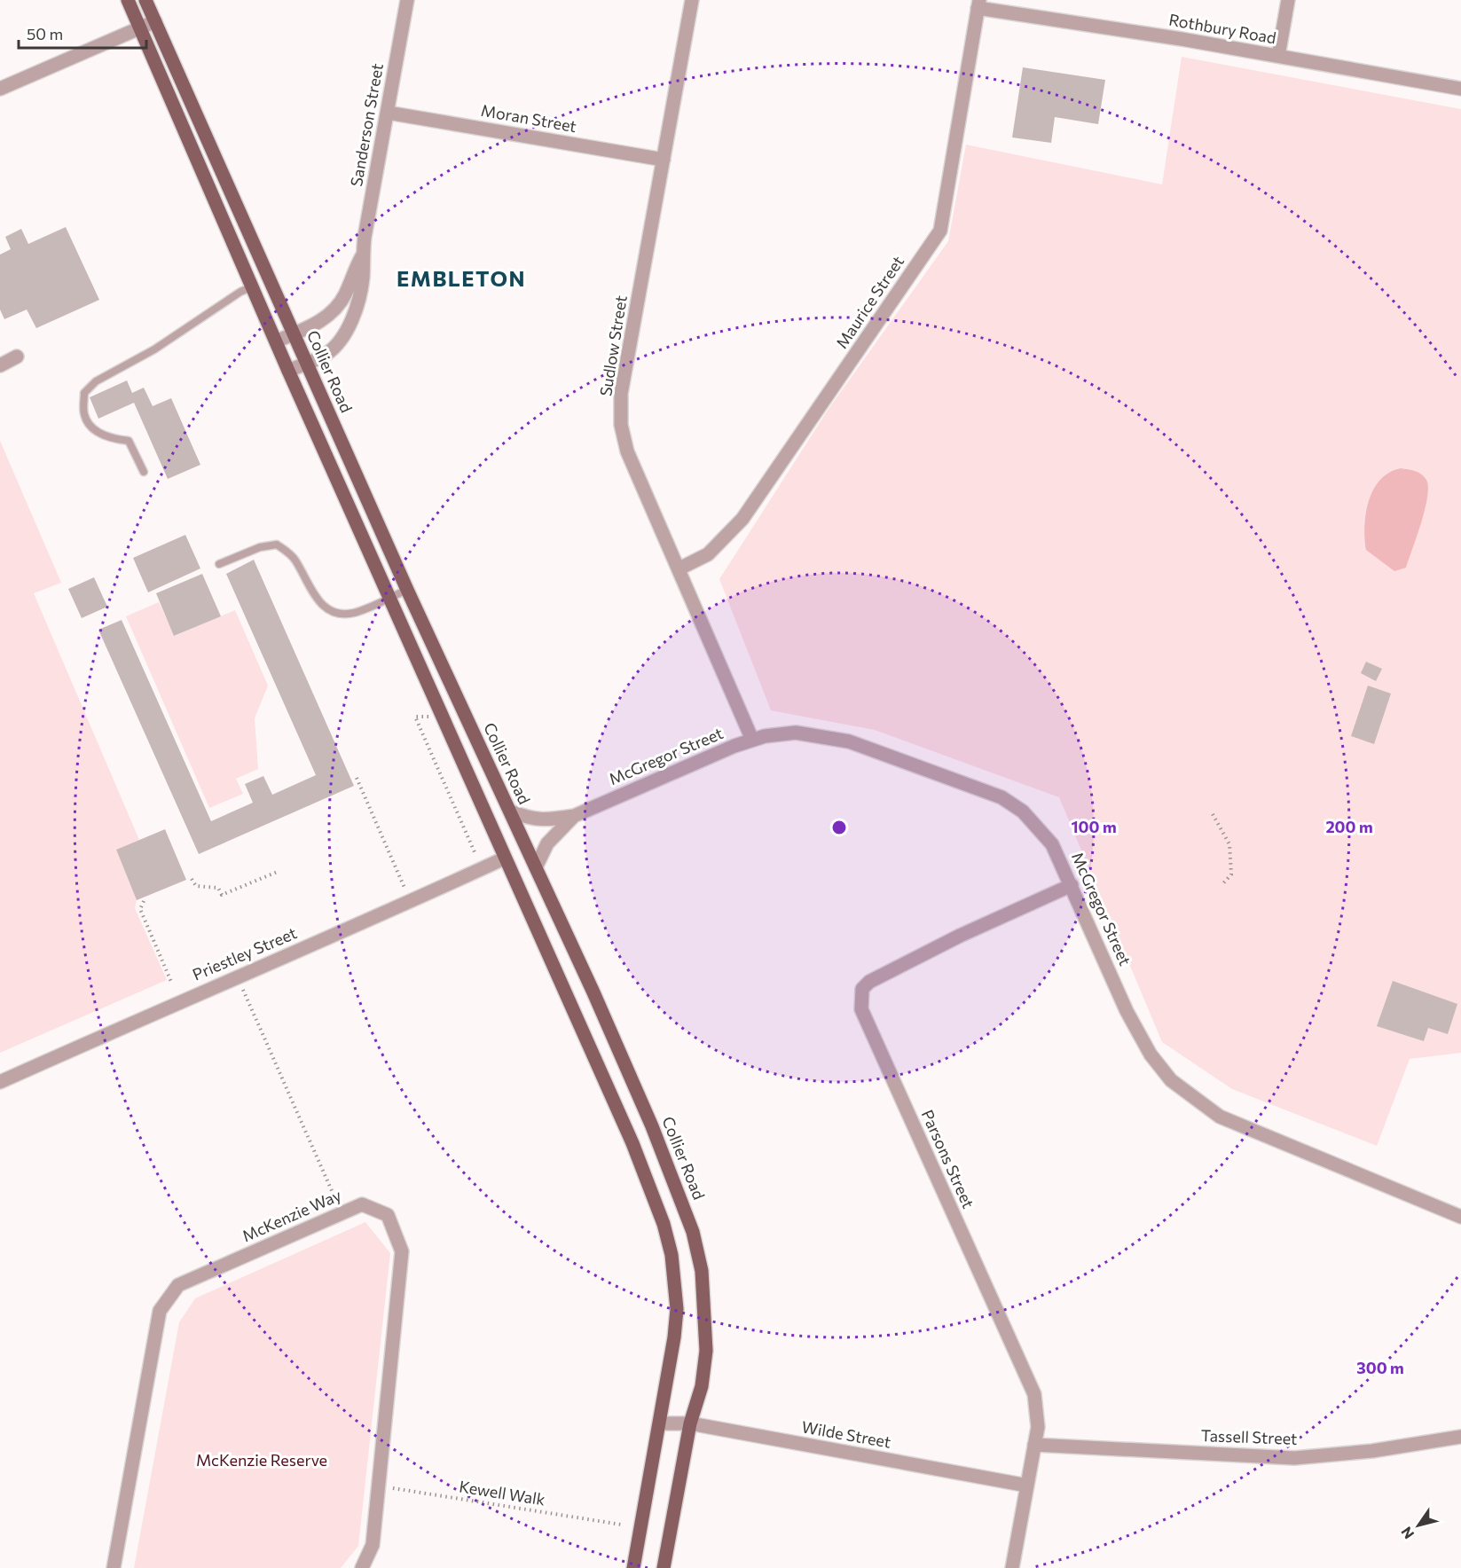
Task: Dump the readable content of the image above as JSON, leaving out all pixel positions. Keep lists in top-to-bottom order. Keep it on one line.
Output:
{"streets":{"main road":["Collier Road"],"street":["Rothbury Road","Moran Street","Sanderson Street","Maurice Street","Sudlow Street","McGregor Street","Priestley Street","Parsons Street","McKenzie Way","Wilde Street","Tassell Street"],"path":["Kewell Walk"]},"crossings":[["Rothbury Road","Maurice Street"],["Moran Street","Sanderson Street"],["Moran Street","Sudlow Street"],["Sanderson Street","Collier Road"],["Maurice Street","Sudlow Street"],["Sudlow Street","McGregor Street"],["Collier Road","McGregor Street"],["Collier Road","Wilde Street"],["McGregor Street","Parsons Street"],["Parsons Street","Wilde Street"],["Parsons Street","Tassell Street"],["McKenzie Way","Kewell Walk"]],"districts":["EMBLETON"],"parks":["McKenzie Reserve"],"scale_bar":"50 m","north":"bottom left","rings":["100 m","200 m","300 m"]}
